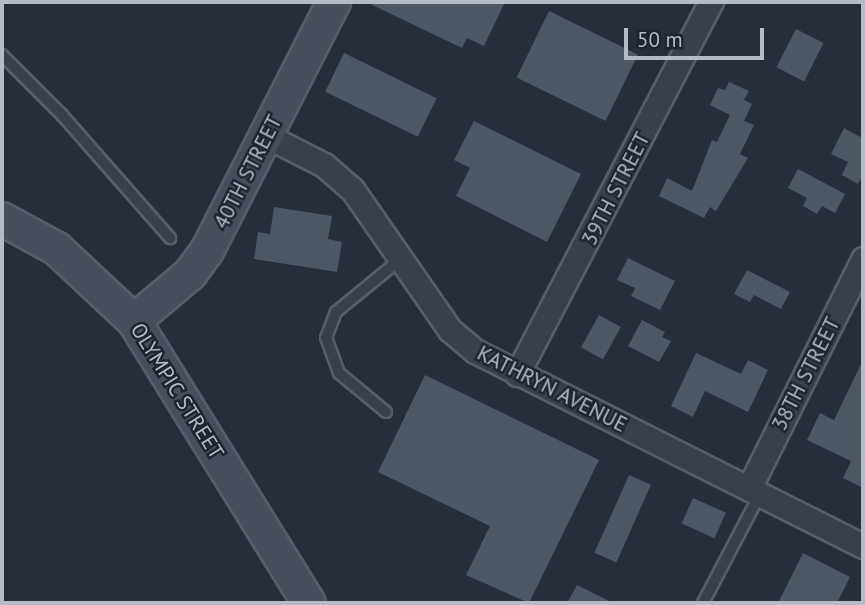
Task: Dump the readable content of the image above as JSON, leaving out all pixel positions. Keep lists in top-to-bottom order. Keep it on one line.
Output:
{"streets":{"main road":["40TH STREET","OLYMPIC STREET"],"street":["39TH STREET","38TH STREET","KATHRYN AVENUE"]},"crossings":[["40TH STREET","KATHRYN AVENUE"],["40TH STREET","OLYMPIC STREET"],["39TH STREET","KATHRYN AVENUE"],["38TH STREET","KATHRYN AVENUE"]],"scale_bar":"50 m"}
